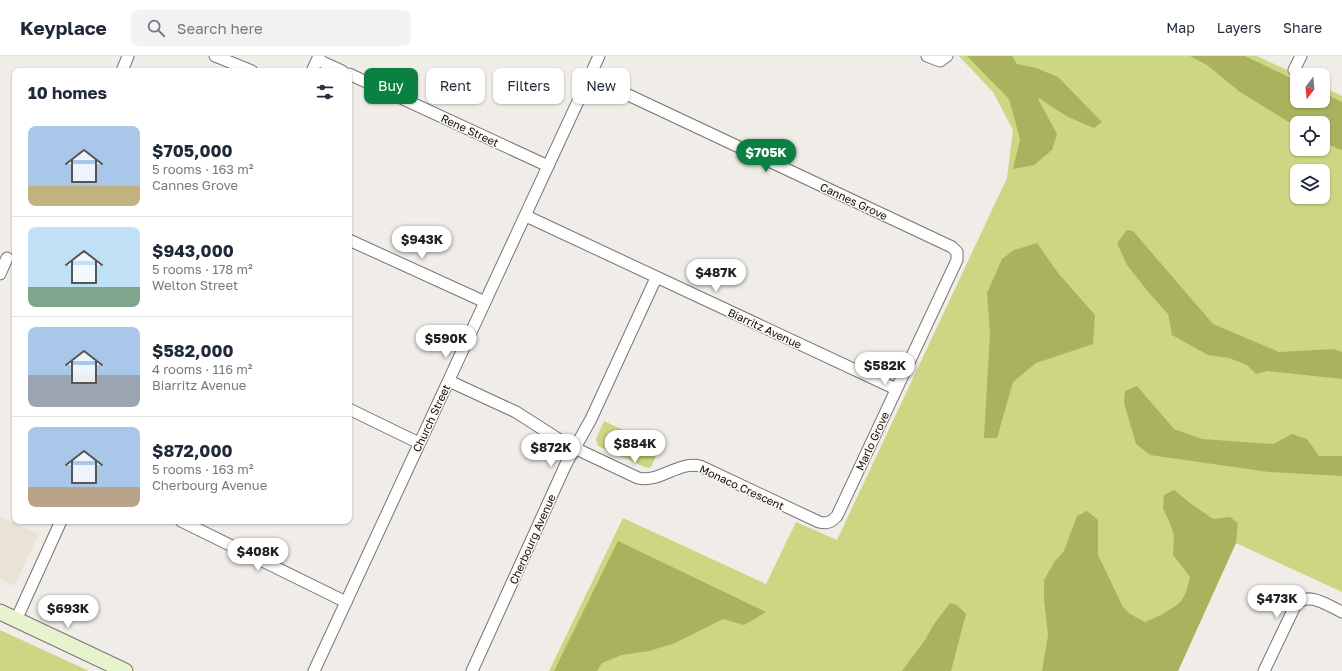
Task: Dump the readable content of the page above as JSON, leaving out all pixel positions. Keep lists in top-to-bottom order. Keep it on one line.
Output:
{"streets":{"street":["Rene Street","Cannes Grove","Biarritz Avenue","Church Street","Marlo Grove","Monaco Crescent","Cherbourg Avenue"]},"crossings":[["Rene Street","Church Street"],["Cannes Grove","Marlo Grove"],["Biarritz Avenue","Church Street"],["Biarritz Avenue","Marlo Grove"],["Biarritz Avenue","Cherbourg Avenue"],["Church Street","Monaco Crescent"],["Marlo Grove","Monaco Crescent"],["Monaco Crescent","Cherbourg Avenue"]],"north":"bottom","page":{"header":"Keyplace","search":"Search here","nav":["Map","Layers","Share"],"chip":["Buy","Rent","Filters","New"],"heading":"10 homes","list":[{"name":"$705,000","note":"5 rooms · 163 m² · Cannes Grove"},{"name":"$943,000","note":"5 rooms · 178 m² · Welton Street"},{"name":"$582,000","note":"4 rooms · 116 m² · Biarritz Avenue"},{"name":"$872,000","note":"5 rooms · 163 m² · Cherbourg Avenue"}],"price":["$705K","$943K","$487K","$590K","$582K","$884K","$872K","$408K","$473K","$693K"]}}
